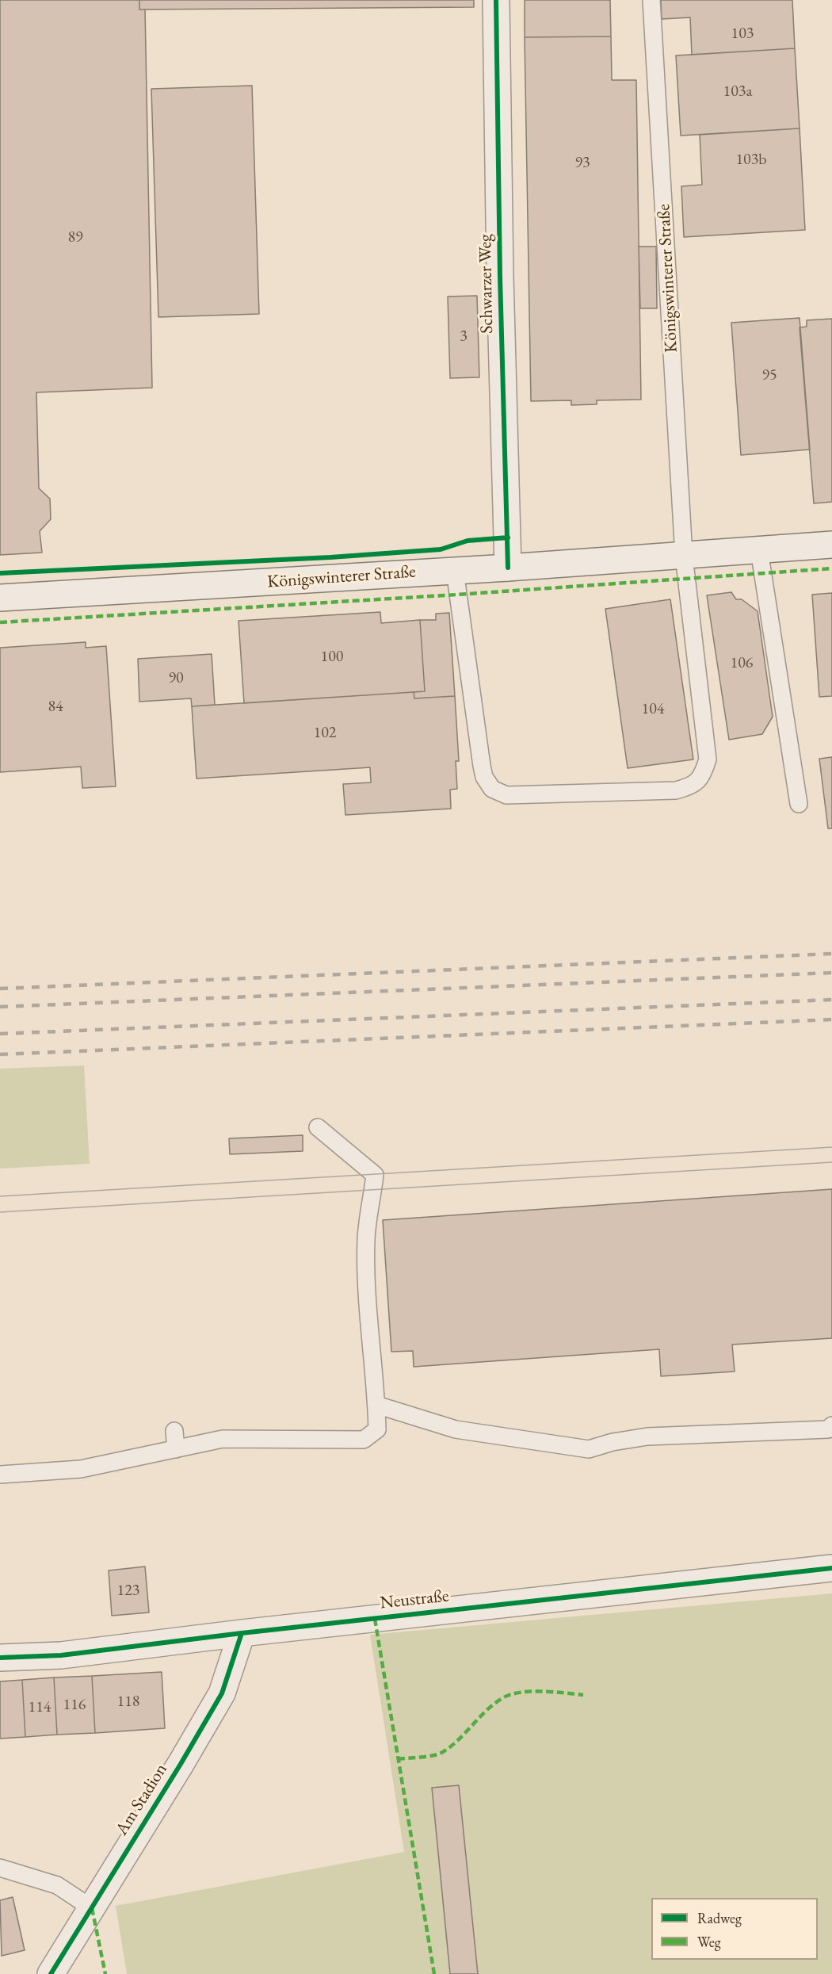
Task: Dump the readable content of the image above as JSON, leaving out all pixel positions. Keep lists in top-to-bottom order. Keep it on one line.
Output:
{"streets":{"street":["Königswinterer Straße","Schwarzer Weg","Neustraße","Am Stadion"]},"crossings":[["Königswinterer Straße","Schwarzer Weg"],["Neustraße","Am Stadion"]],"house_numbers":["103","103a","103b","93","89","3","95","100","106","90","84","104","102","123","118","116","114"],"legend":["Radweg","Weg"]}
